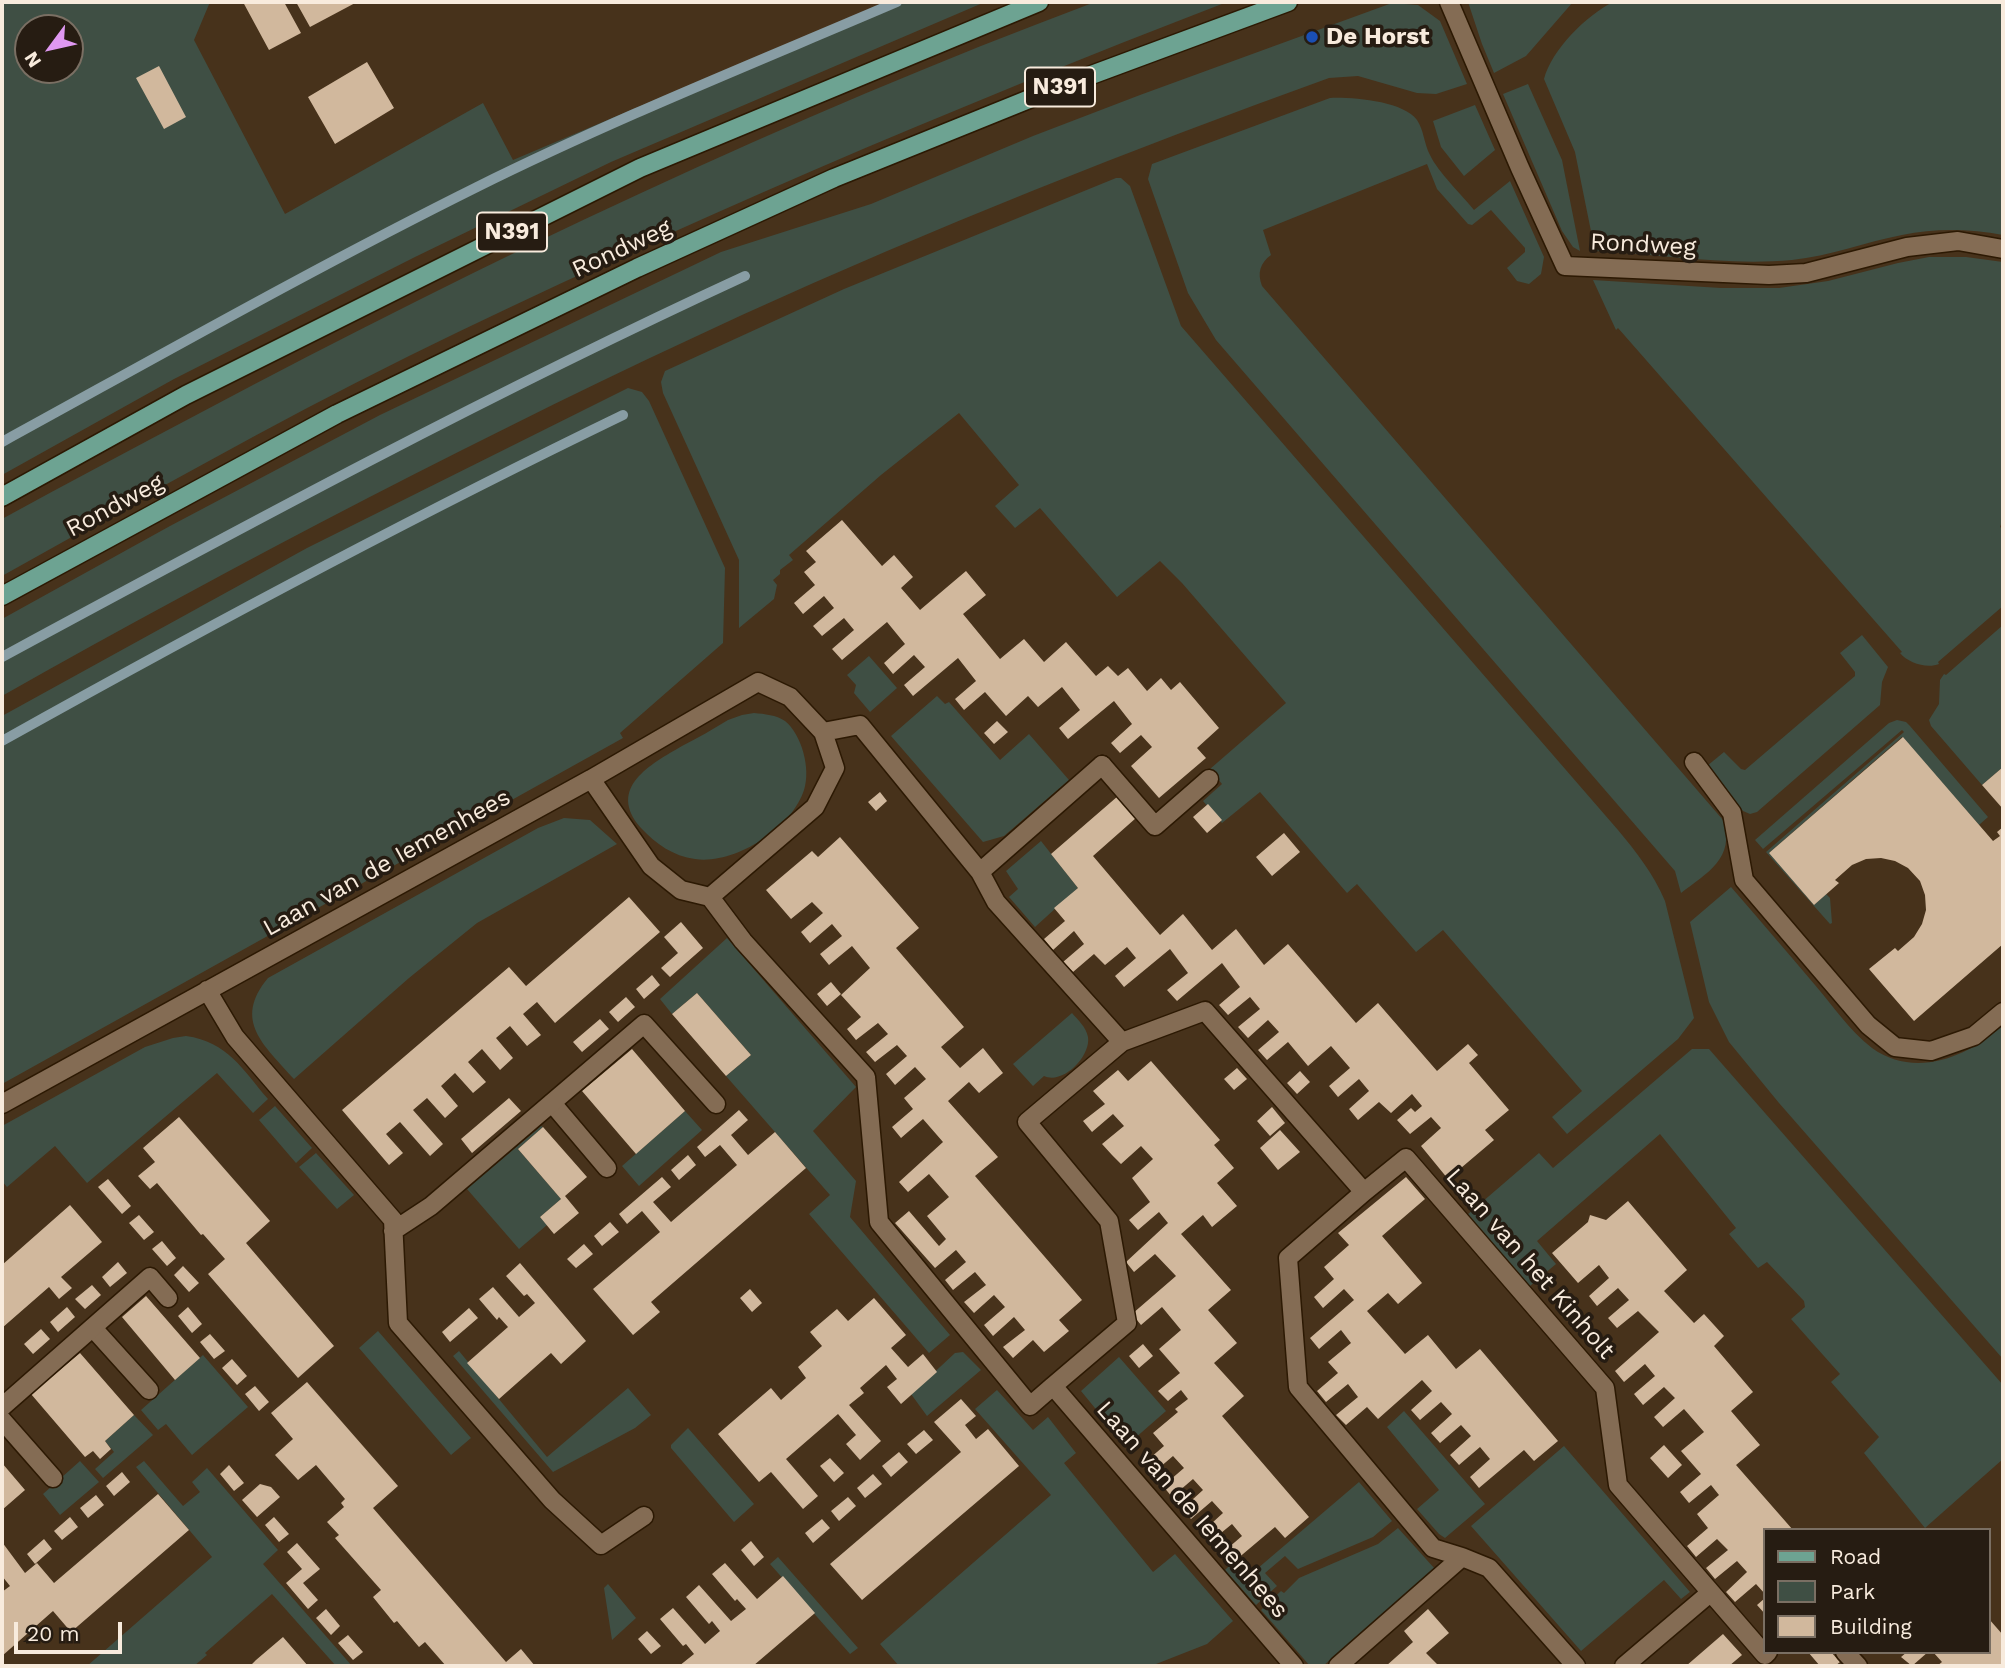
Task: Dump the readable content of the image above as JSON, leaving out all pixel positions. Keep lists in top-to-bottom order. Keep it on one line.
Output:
{"streets":{"main road":["N391","Rondweg"],"street":["Laan van de Iemenhees","Laan van het Kinholt"]},"places":["De Horst"],"legend":["Road","Park","Building"],"scale_bar":"20 m","north":"bottom left"}
